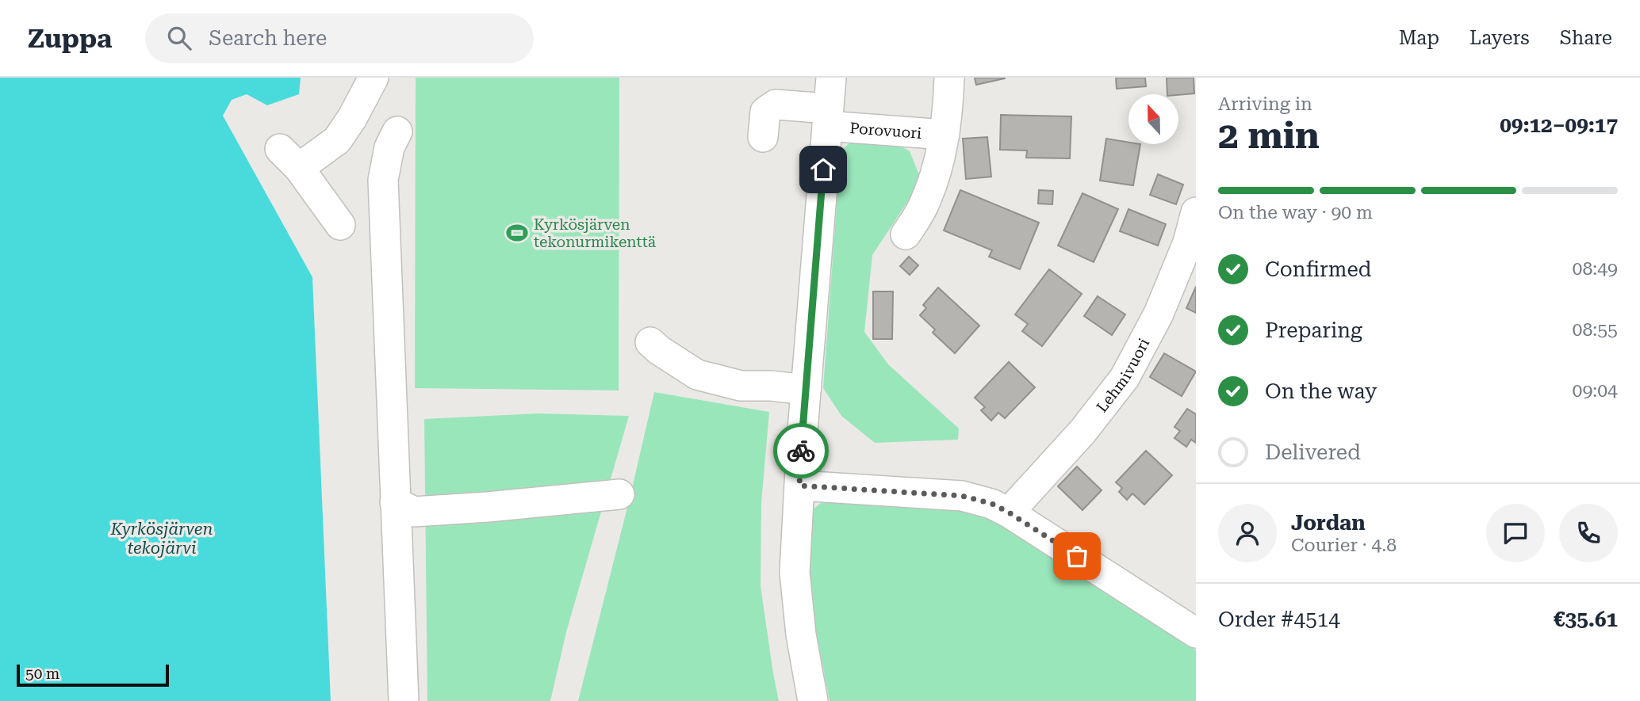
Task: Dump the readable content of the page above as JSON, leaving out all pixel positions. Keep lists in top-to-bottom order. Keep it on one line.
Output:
{"streets":{"street":["Porovuori","Lehmivuori"]},"water":["Kyrkösjärven tekojärvi"],"places":{"sports":["Kyrkösjärven tekonurmikenttä"]},"scale_bar":"50 m","north":"top","page":{"header":"Zuppa","search":"Search here","nav":["Map","Layers","Share"],"heading":["2 min","Arriving in","09:12–09:17"],"panel":["Jordan","Courier · 4.8","Order #4514","€35.61"],"bar":"On the way · 90 m","list":[["Confirmed","08:49"],["Preparing","08:55"],["On the way","09:04"],"Delivered"],"scale":"50 m"}}
